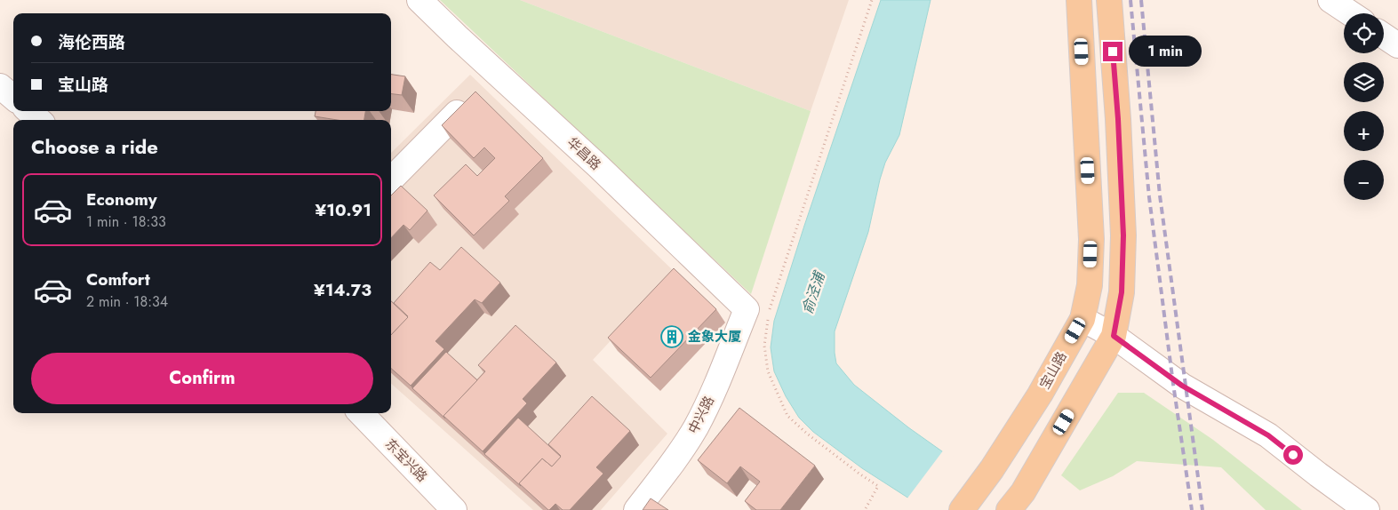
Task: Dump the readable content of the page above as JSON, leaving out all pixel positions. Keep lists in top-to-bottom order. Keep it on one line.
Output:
{"streets":{"main road":["宝山路"],"street":["华昌路","中兴路","东宝兴路"]},"crossings":[["华昌路","中兴路"]],"water":["俞泾浦"],"places":{"building":["金象大厦"]},"page":{"map_buttons":["+","−"],"banner":["海伦西路","宝山路"],"bubble":"1 min","heading":"Choose a ride","list":[{"name":"Economy","note":"1 min · 18:33","value":"¥10.91"},{"name":"Comfort","note":"2 min · 18:34","value":"¥14.73"}],"buttons":"Confirm"}}
